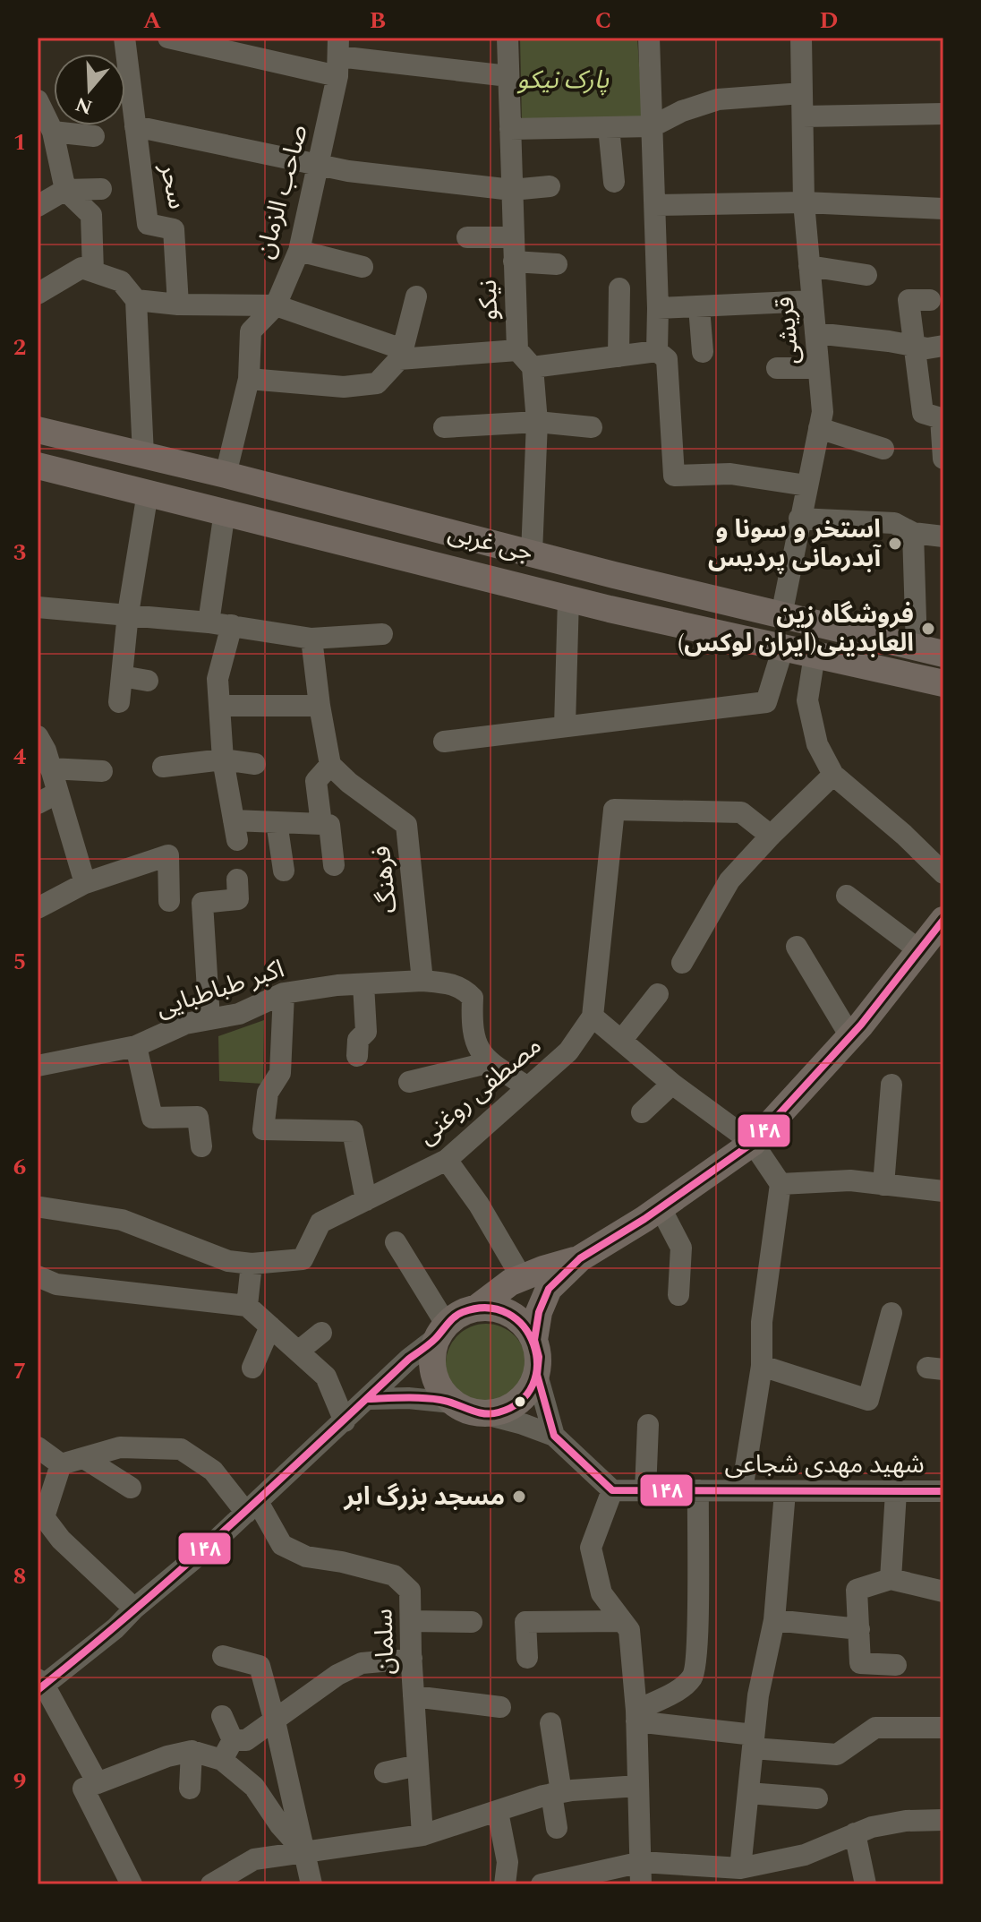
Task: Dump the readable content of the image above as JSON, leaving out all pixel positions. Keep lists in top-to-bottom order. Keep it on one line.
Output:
{"streets":{"main road":["جی غربی"],"street":["سحر","صاحب الزمان","نیکو","قریشی","فرهنگ","اکبر طباطبایی","مصطفی روغنی","شهید مهدی شجاعی","سلمان"]},"crossings":[["صاحب الزمان","جی غربی"],["قریشی","جی غربی"],["فرهنگ","اکبر طباطبایی"]],"parks":["پارک نیکو"],"places":["استخر و سونا و آبدرمانی پردیس","فروشگاه زین العابدینی(ایران لوکس)","مسجد بزرگ ابر"],"lines":["transit line ۱۴۸"],"north":"bottom","grid":{"columns":["A","B","C","D"],"rows":["1","2","3","4","5","6","7","8","9"]}}
